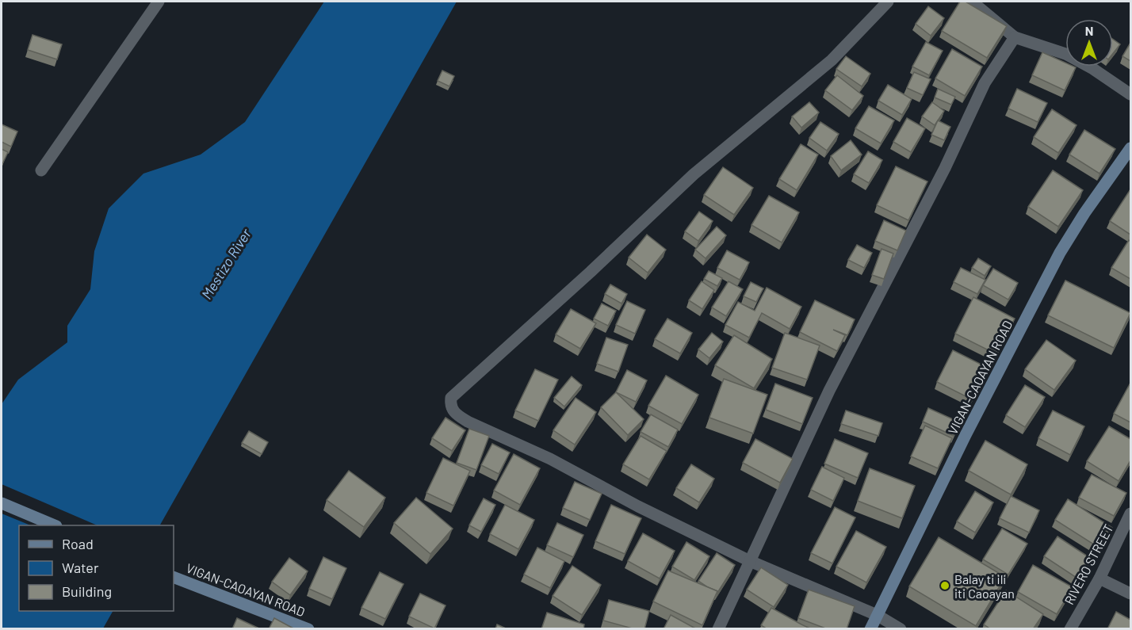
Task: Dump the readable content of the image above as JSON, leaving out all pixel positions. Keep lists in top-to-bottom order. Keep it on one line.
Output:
{"streets":{"main road":["VIGAN-CAOAYAN ROAD"],"street":["RIVERO STREET"]},"water":["Mestizo River"],"places":["Balay ti ili iti Caoayan"],"legend":["Road","Water","Building"],"north":"top"}
